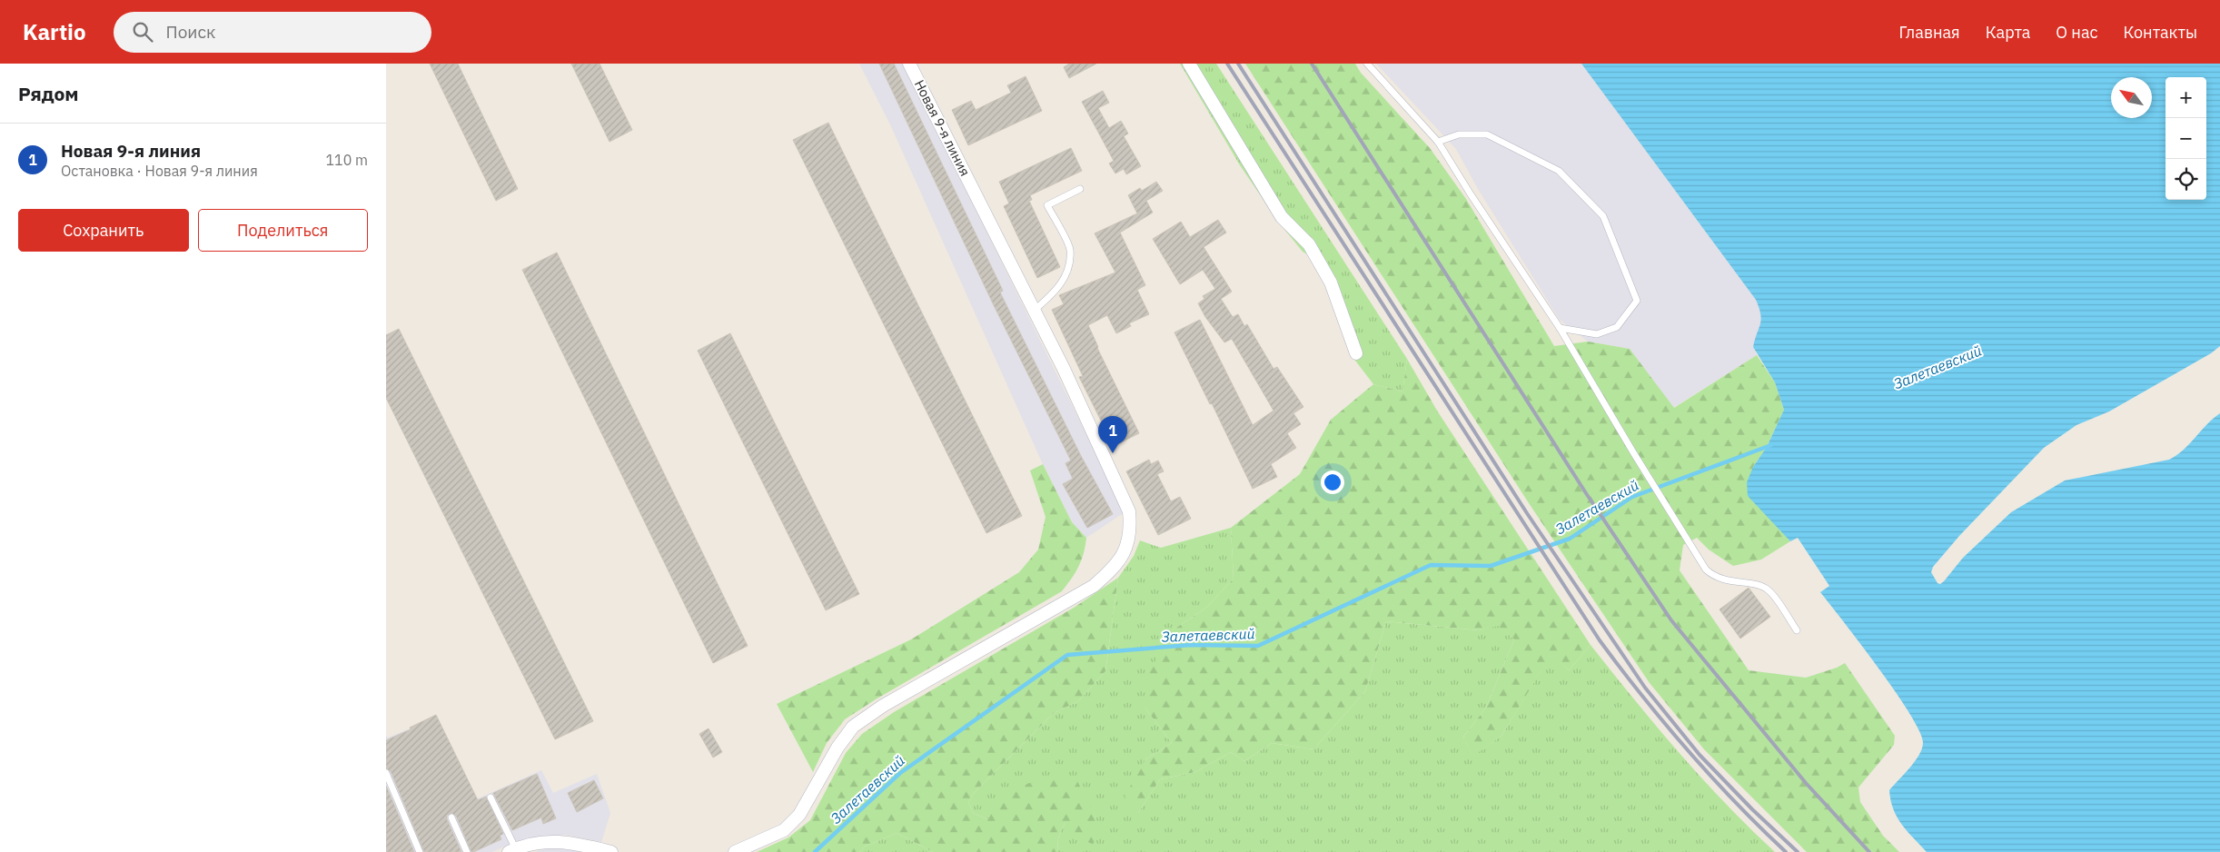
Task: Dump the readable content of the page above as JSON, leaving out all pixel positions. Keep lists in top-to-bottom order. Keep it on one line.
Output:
{"streets":{"street":["Новая 9-я линия"]},"water":["Залетаевский"],"north":"top left","page":{"header":"Kartio","search":"Поиск","nav":["Главная","Карта","О нас","Контакты"],"heading":"Рядом","map_buttons":["+","−"],"list":[{"mark":"1","name":"Новая 9-я линия","note":"Остановка · Новая 9-я линия","value":"110 m"}],"buttons":["Сохранить","Поделиться"],"pins":"1"}}
